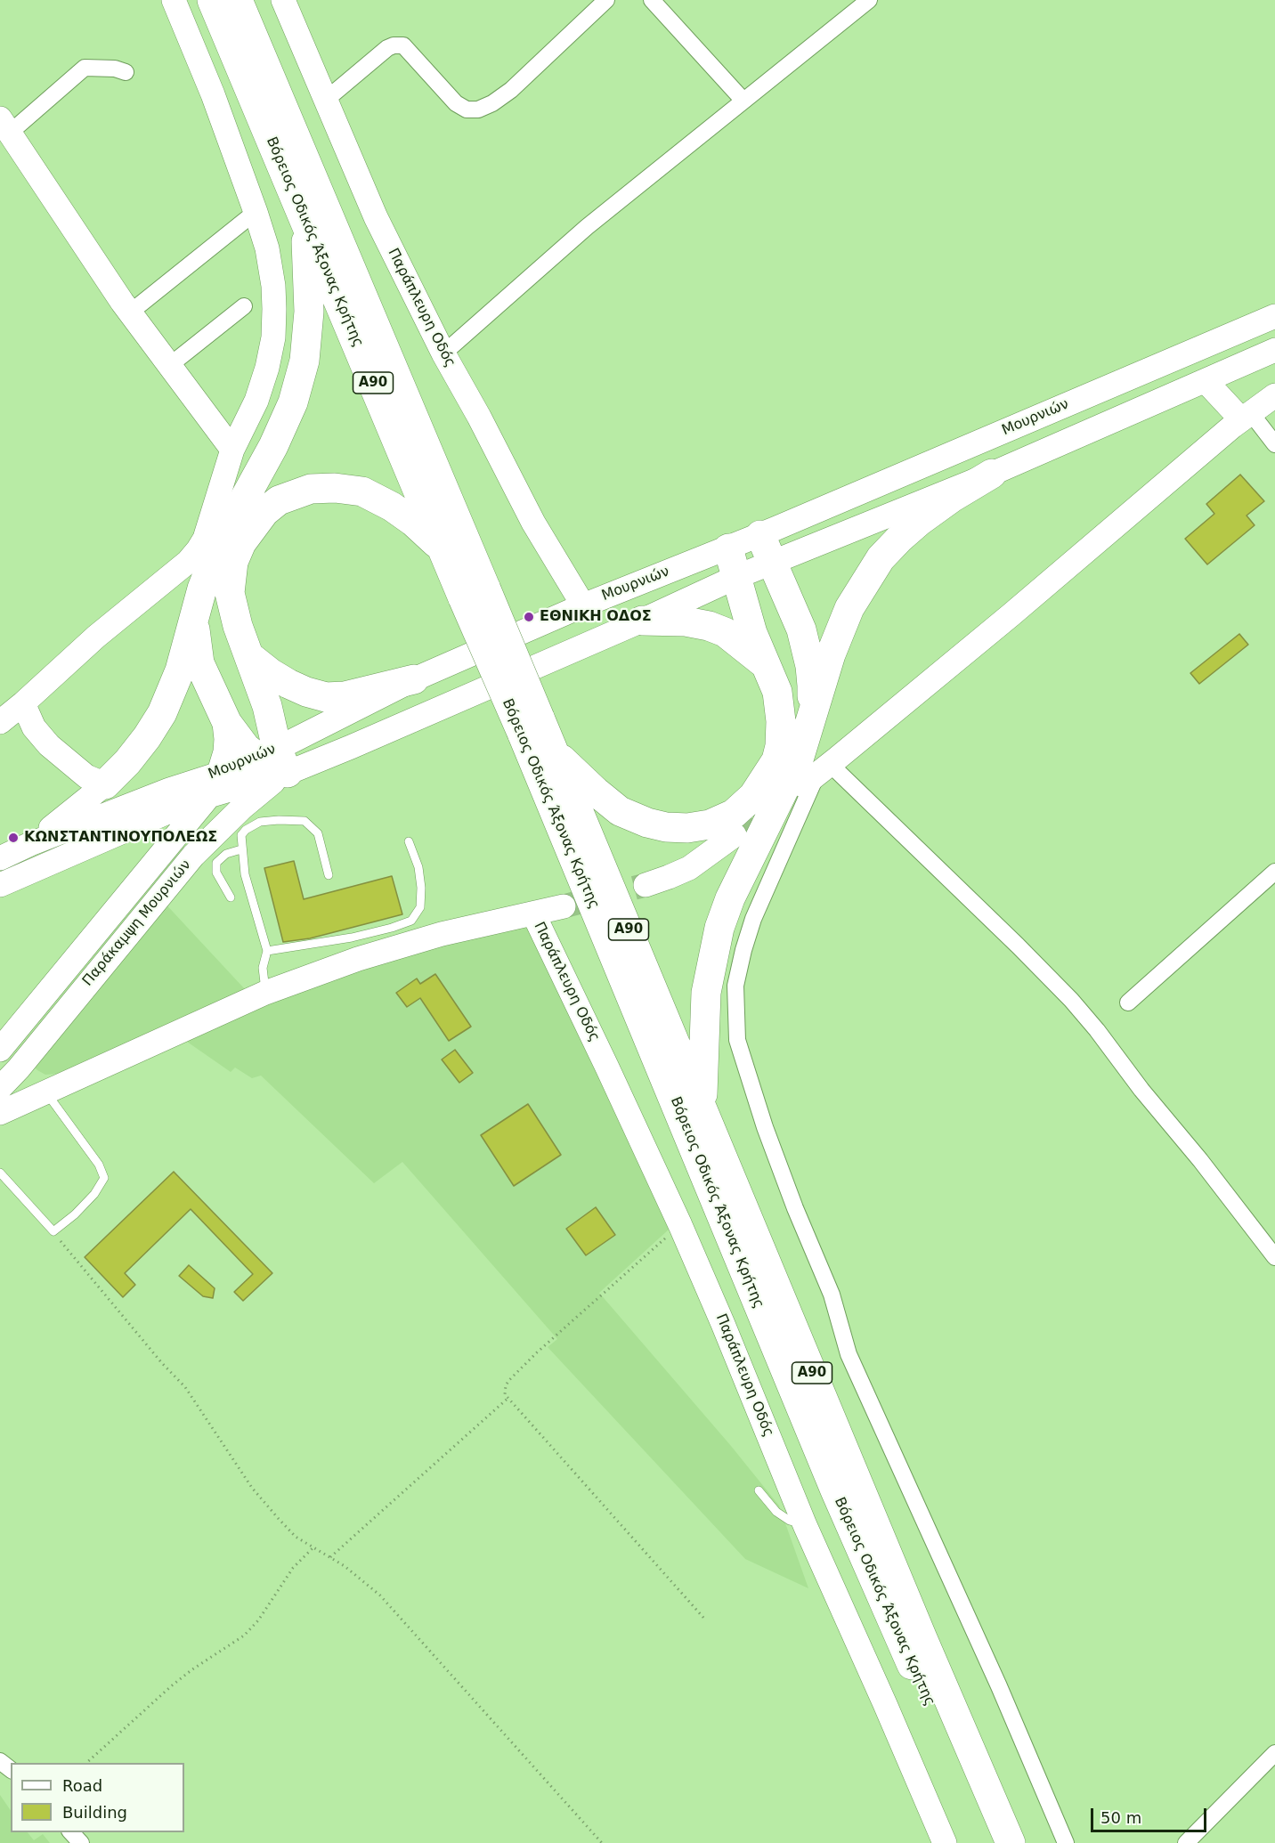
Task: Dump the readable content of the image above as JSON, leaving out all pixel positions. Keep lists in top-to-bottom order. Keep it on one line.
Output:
{"streets":{"highway":["Βόρειος Οδικός Άξονας Κρήτης","Α90"],"street":["Παράπλευρη Οδός","Μουρνιών","Παράκαμψη Μουρνιών"]},"crossings":[["Παράπλευρη Οδός","Μουρνιών"],["Μουρνιών","Παράκαμψη Μουρνιών"]],"places":["ΕΘΝΙΚΗ ΟΔΟΣ","ΚΩΝΣΤΑΝΤΙΝΟΥΠΟΛΕΩΣ"],"legend":["Road","Building"],"scale_bar":"50 m"}
